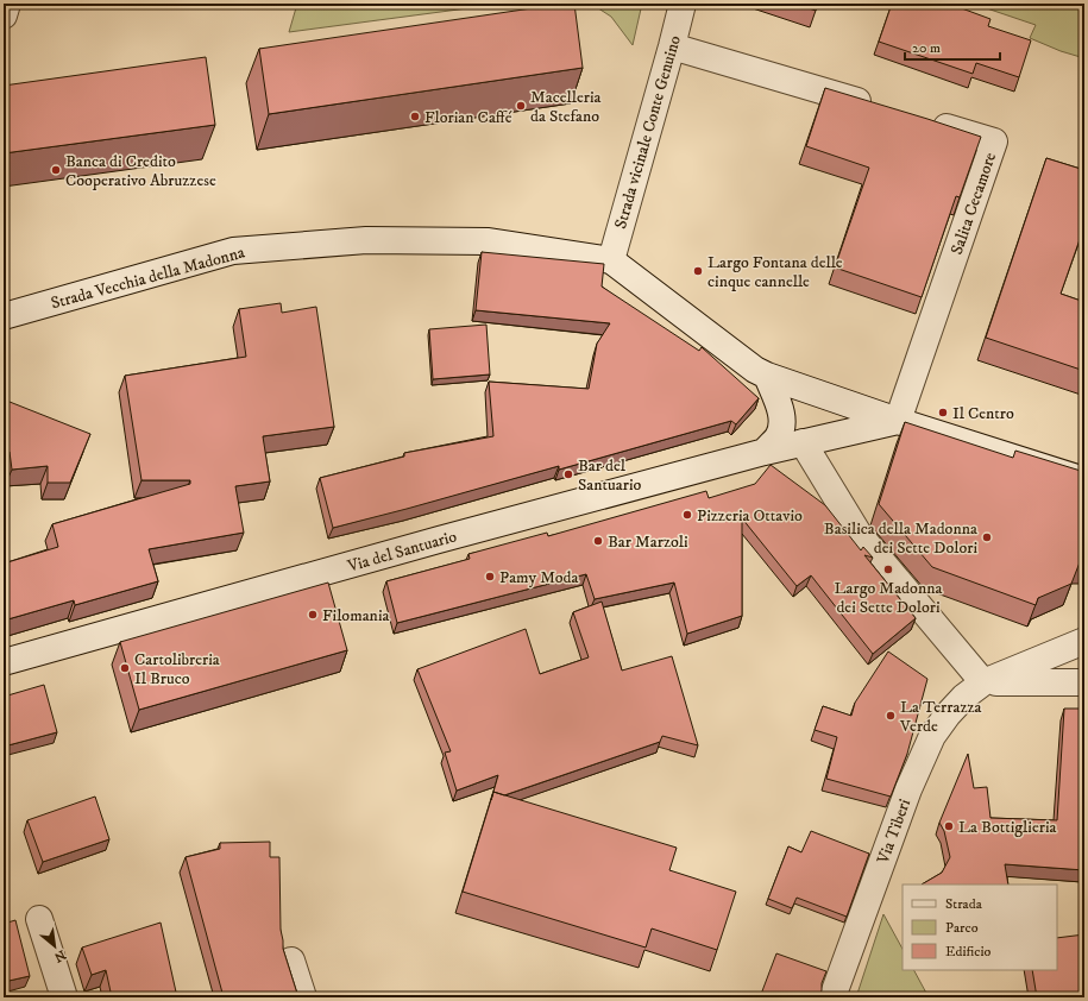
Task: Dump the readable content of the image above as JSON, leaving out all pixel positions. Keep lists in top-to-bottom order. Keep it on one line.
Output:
{"streets":{"street":["Strada vicinale Conte Genuino","Salita Cecamore","Strada Vecchia della Madonna","Via del Santuario","Via Tiberi"]},"crossings":[["Strada vicinale Conte Genuino","Strada Vecchia della Madonna"],["Salita Cecamore","Strada Vecchia della Madonna"]],"places":["Macelleria da Stefano","Florian Caffé","Banca di Credito Cooperativo Abruzzese","Largo Fontana delle cinque cannelle","Il Centro","Bar del Santuario","Pizzeria Ottavio","Basilica della Madonna dei Sette Dolori","Bar Marzoli","Largo Madonna dei Sette Dolori","Pamy Moda","Filomania","Cartolibreria Il Bruco","La Terrazza Verde","La Bottiglieria"],"legend":["Strada","Parco","Edificio"],"scale_bar":"20 m","north":"bottom right"}
